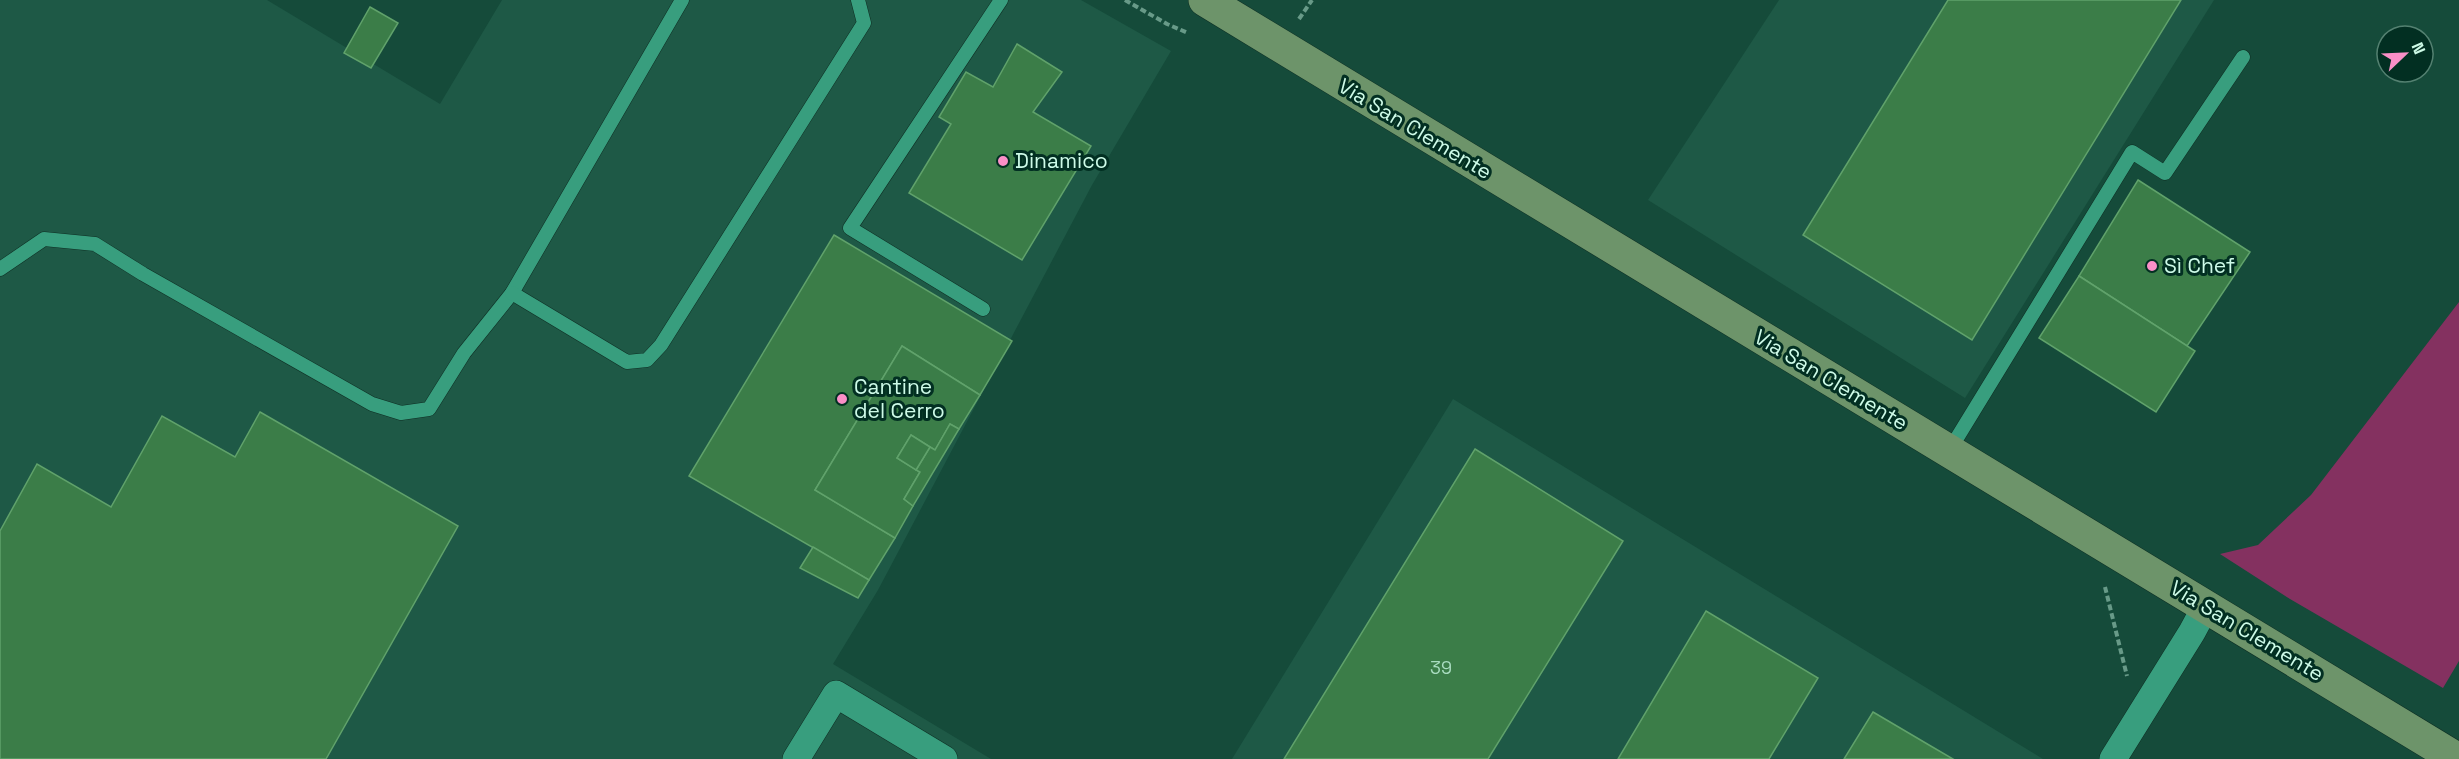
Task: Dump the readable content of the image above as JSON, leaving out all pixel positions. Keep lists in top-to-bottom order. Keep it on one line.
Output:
{"streets":{"main road":["Via San Clemente"]},"places":["Dinamico","Sì Chef","Cantine del Cerro"],"house_numbers":["39"],"north":"top right"}
